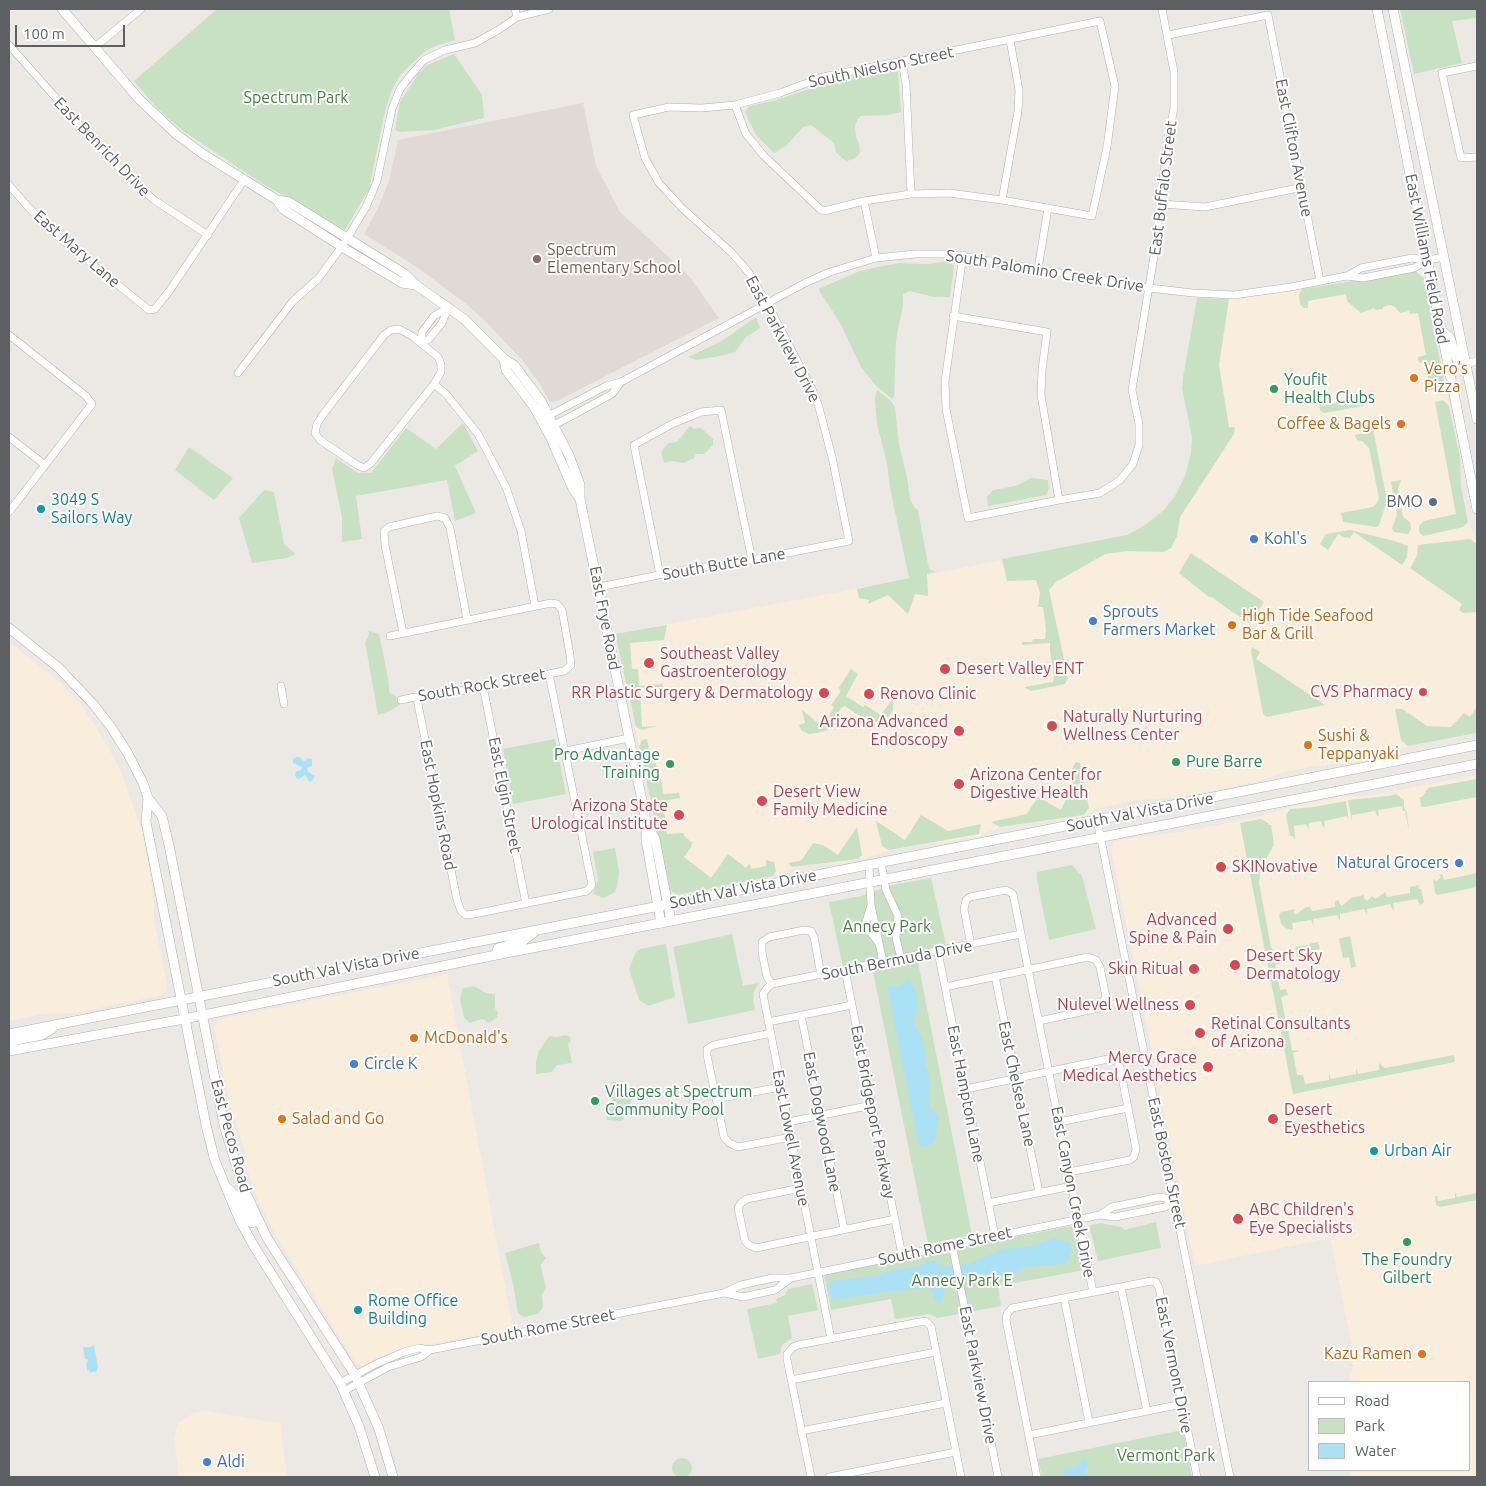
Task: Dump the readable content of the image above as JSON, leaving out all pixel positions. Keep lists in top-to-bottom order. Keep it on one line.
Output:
{"streets":{"main road":["East Williams Field Road","East Frye Road","South Val Vista Drive","East Pecos Road"],"street":["South Nielson Street","East Benrich Drive","East Clifton Avenue","East Buffalo Street","East Mary Lane","South Palomino Creek Drive","East Parkview Drive","South Butte Lane","South Rock Street","East Elgin Street","East Hopkins Road","South Bermuda Drive","East Chelsea Lane","East Hampton Lane","East Bridgeport Parkway","East Dogwood Lane","East Lowell Avenue","East Boston Street","East Canyon Creek Drive","South Rome Street","East Vermont Drive"]},"crossings":[["South Nielson Street","East Parkview Drive"],["East Benrich Drive","East Mary Lane"],["East Clifton Avenue","East Buffalo Street"],["East Clifton Avenue","South Palomino Creek Drive"],["East Buffalo Street","South Palomino Creek Drive"],["East Williams Field Road","South Palomino Creek Drive"],["South Palomino Creek Drive","East Parkview Drive"],["South Palomino Creek Drive","East Frye Road"],["East Parkview Drive","South Butte Lane"],["East Parkview Drive","South Rome Street"],["South Butte Lane","East Frye Road"],["East Frye Road","South Val Vista Drive"],["South Rock Street","East Elgin Street"],["South Rock Street","East Hopkins Road"],["East Elgin Street","East Hopkins Road"],["South Val Vista Drive","East Pecos Road"],["South Val Vista Drive","East Boston Street"],["South Bermuda Drive","East Hampton Lane"],["South Bermuda Drive","East Bridgeport Parkway"],["South Bermuda Drive","East Lowell Avenue"],["South Bermuda Drive","East Canyon Creek Drive"],["East Hampton Lane","South Rome Street"],["East Bridgeport Parkway","South Rome Street"],["East Pecos Road","South Rome Street"],["East Lowell Avenue","South Rome Street"],["East Boston Street","South Rome Street"],["East Canyon Creek Drive","South Rome Street"]],"parks":["Spectrum Park","Annecy Park","Annecy Park E","Vermont Park"],"places":["Spectrum Elementary School","Vero’s Pizza","Youfit Health Clubs","Coffee & Bagels","BMO","3049 S Sailors Way","Kohl's","Sprouts Farmers Market","High Tide Seafood Bar & Grill","Southeast Valley Gastroenterology","Desert Valley ENT","CVS Pharmacy","RR Plastic Surgery & Dermatology","Renovo Clinic","Naturally Nurturing Wellness Center","Arizona Advanced Endoscopy","Sushi & Teppanyaki","Pure Barre","Pro Advantage Training","Arizona Center for Digestive Health","Desert View Family Medicine","Arizona State Urological Institute","Natural Grocers","SKINovative","Advanced Spine & Pain","Desert Sky Dermatology","Skin Ritual","Nulevel Wellness","Retinal Consultants of Arizona","McDonald's","Circle K","Mercy Grace Medical Aesthetics","Villages at Spectrum Community Pool","Salad and Go","Desert Eyesthetics","Urban Air","ABC Children's Eye Specialists","The Foundry Gilbert","Rome Office Building","Kazu Ramen","Aldi"],"legend":["Road","Park","Water"],"scale_bar":"100 m"}
